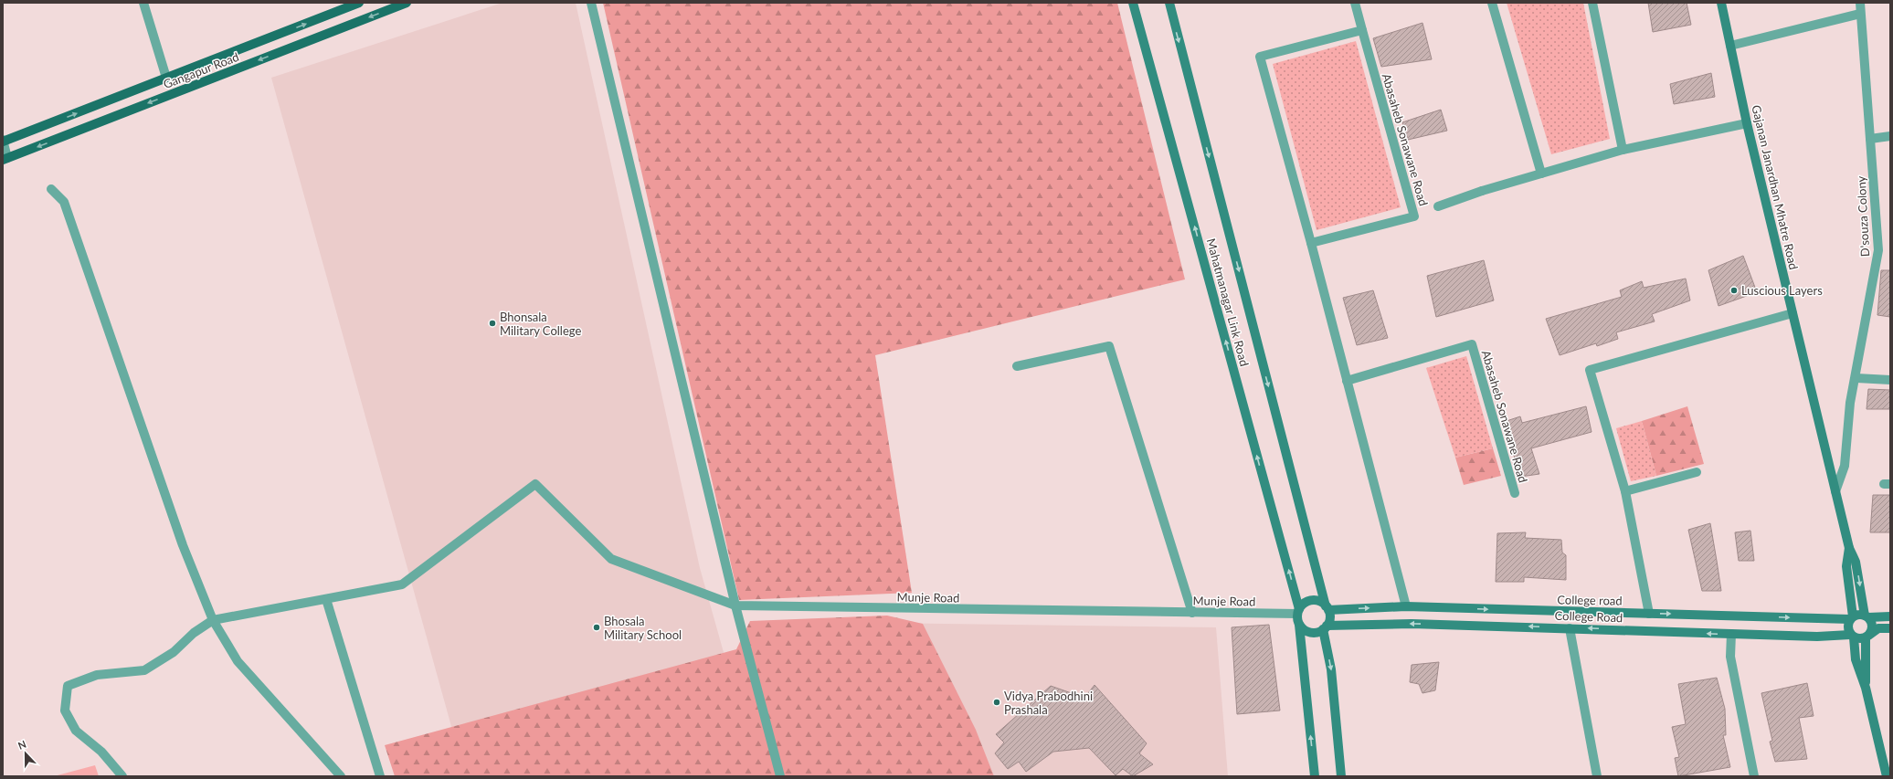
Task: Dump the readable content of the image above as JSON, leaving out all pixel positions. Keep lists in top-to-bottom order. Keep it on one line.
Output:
{"streets":{"main road":["Gangapur Road","Gajanan Janardhan Mhatre Road","Mahatmanagar Link Road","College road","College Road"],"street":["Abasaheb Sonawane Road","D'souza Colony","Munje Road"]},"crossings":[["Gajanan Janardhan Mhatre Road","D'souza Colony"],["Gajanan Janardhan Mhatre Road","College road"],["Gajanan Janardhan Mhatre Road","College Road"],["Mahatmanagar Link Road","Munje Road"],["Mahatmanagar Link Road","College road"],["Mahatmanagar Link Road","College Road"],["Munje Road","College road"],["Munje Road","College Road"],["College road","College Road"]],"one_way":["College road","College Road"],"places":["Luscious Layers","Bhonsala Military College","Bhosala Military School","Vidya Prabodhini Prashala"],"north":"top"}
